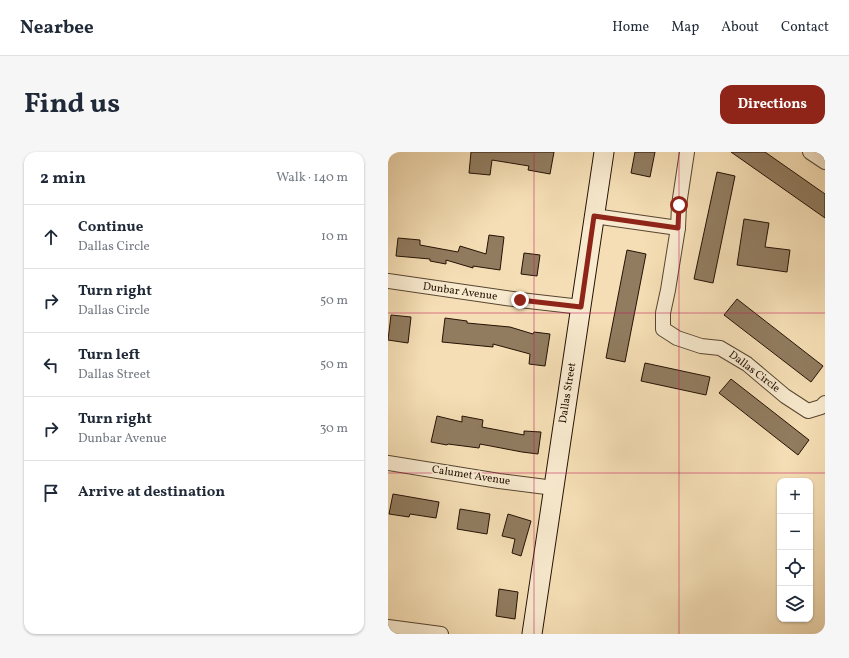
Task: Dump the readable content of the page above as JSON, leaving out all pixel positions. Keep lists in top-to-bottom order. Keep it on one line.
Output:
{"streets":{"street":["Dunbar Avenue","Dallas Circle","Dallas Street","Calumet Avenue"]},"crossings":[["Dunbar Avenue","Dallas Street"],["Dallas Street","Calumet Avenue"]],"page":{"header":"Nearbee","nav":["Home","Map","About","Contact"],"title":"Find us","buttons":"Directions","heading":["2 min","Walk · 140 m"],"list":[["Continue","Dallas Circle","10 m"],["Turn right","Dallas Circle","50 m"],["Turn left","Dallas Street","50 m"],["Turn right","Dunbar Avenue","30 m"],"Arrive at destination"],"map_buttons":["+","−"]}}
